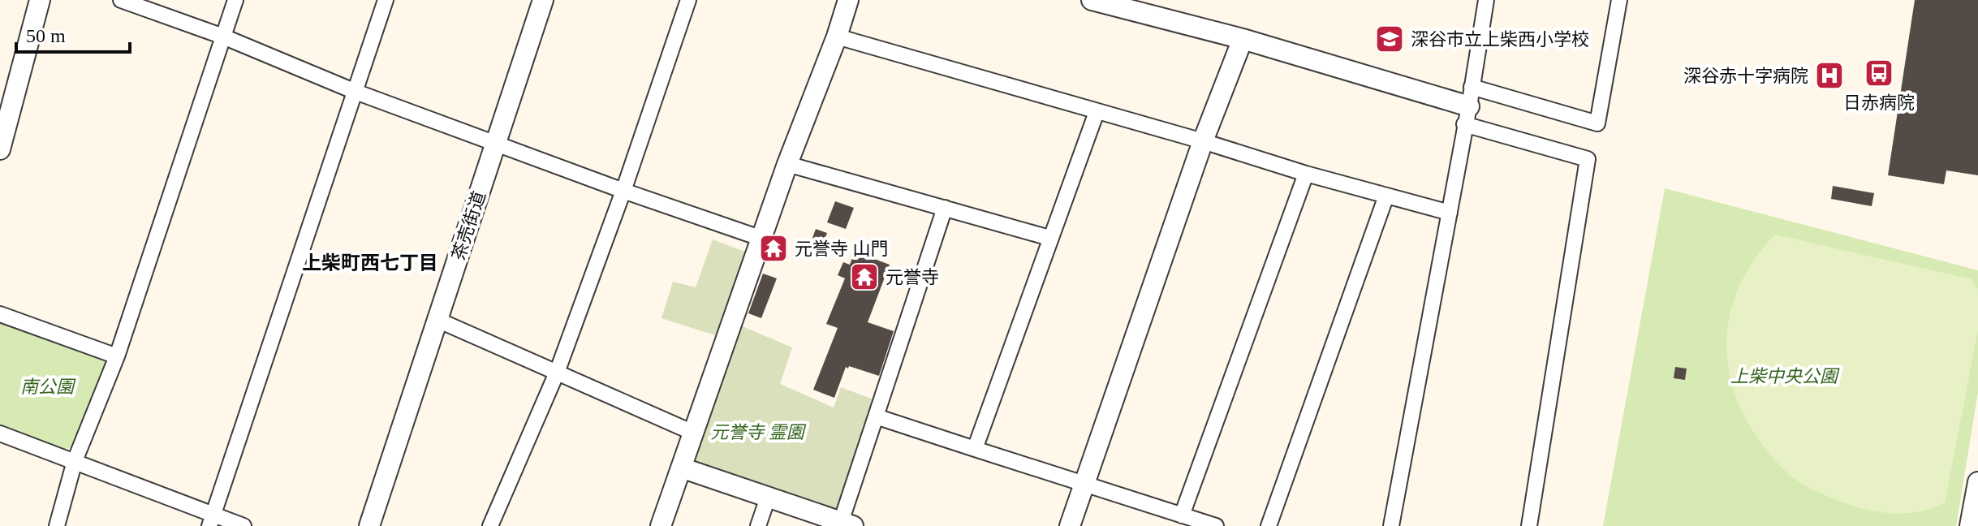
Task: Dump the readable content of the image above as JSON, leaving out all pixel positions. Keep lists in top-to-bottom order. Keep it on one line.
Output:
{"streets":{"street":["茶売街道"]},"districts":["上柴町西七丁目"],"parks":["上柴中央公園","南公園","元誉寺 霊園"],"places":{"school or university":["深谷市立上柴西小学校"],"bus stop":["日赤病院"],"hospital":["深谷赤十字病院"],"temple":["元誉寺 山門","元誉寺"]},"scale_bar":"50 m"}
